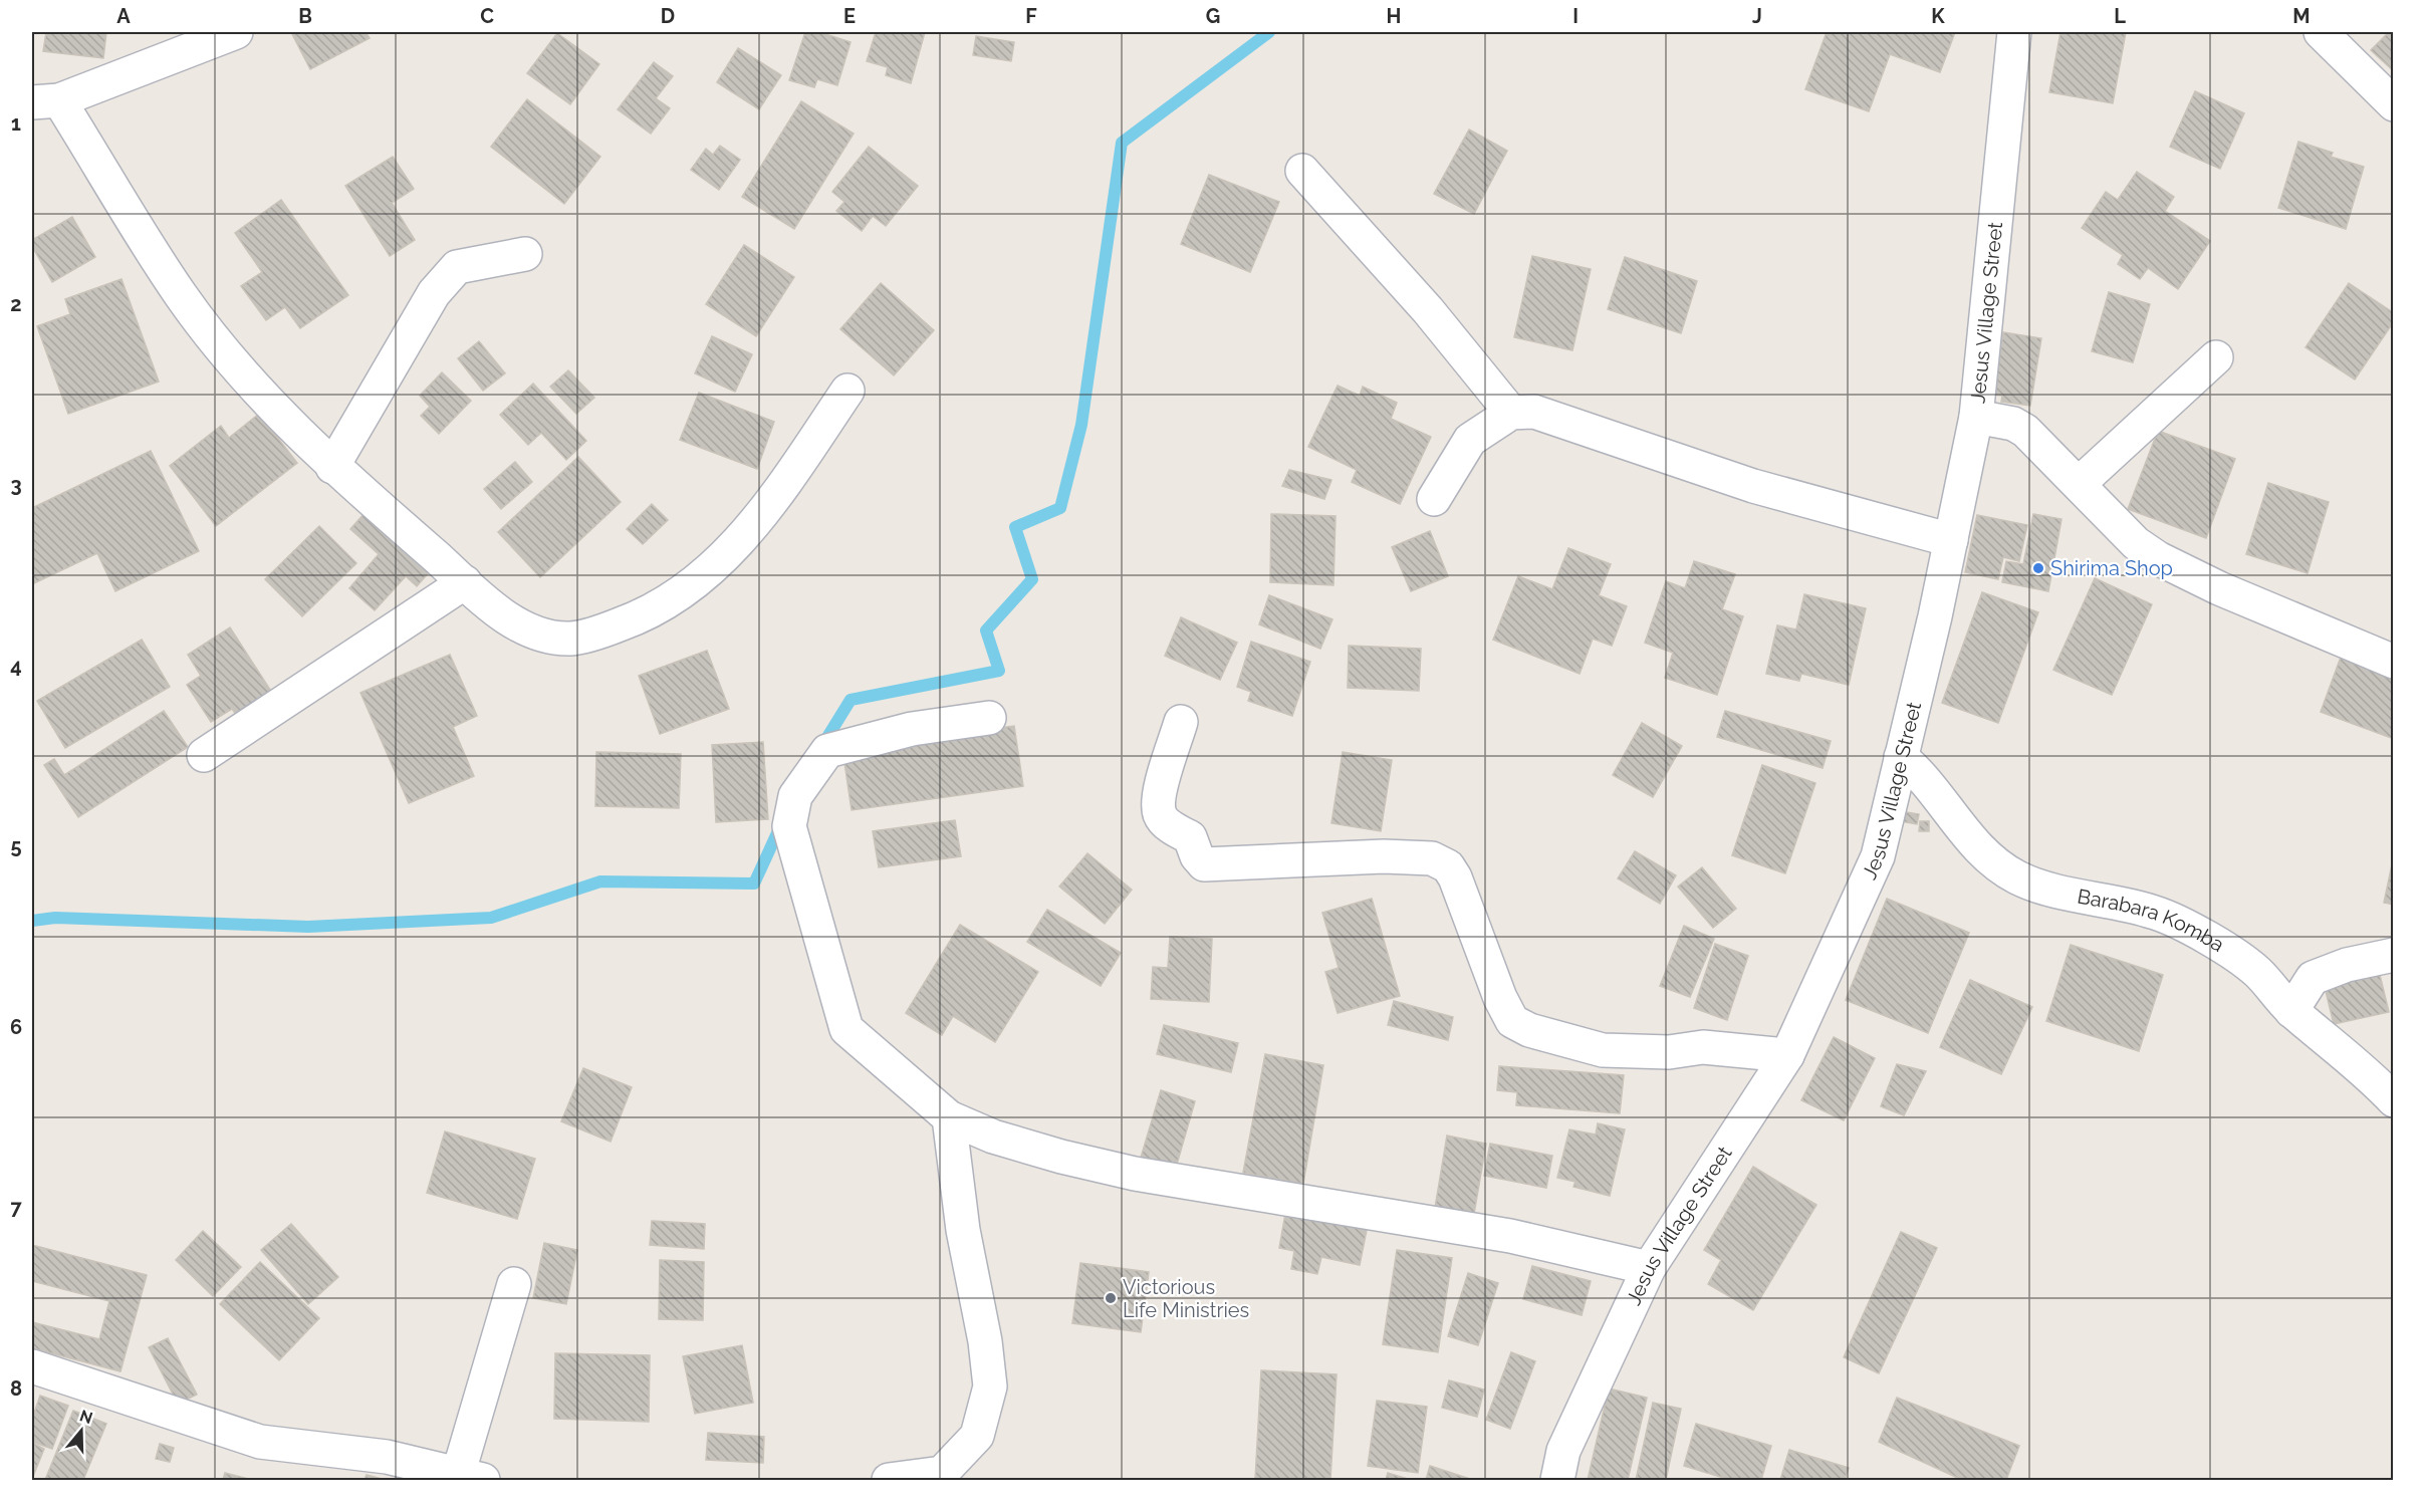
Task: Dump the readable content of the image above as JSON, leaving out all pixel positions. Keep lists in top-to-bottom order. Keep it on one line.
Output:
{"streets":{"street":["Jesus Village Street","Barabara Komba"]},"crossings":[["Jesus Village Street","Barabara Komba"]],"places":["Shirima Shop","Victorious Life Ministries"],"north":"top","grid":{"columns":["A","B","C","D","E","F","G","H","I","J","K","L","M"],"rows":["1","2","3","4","5","6","7","8"]}}
